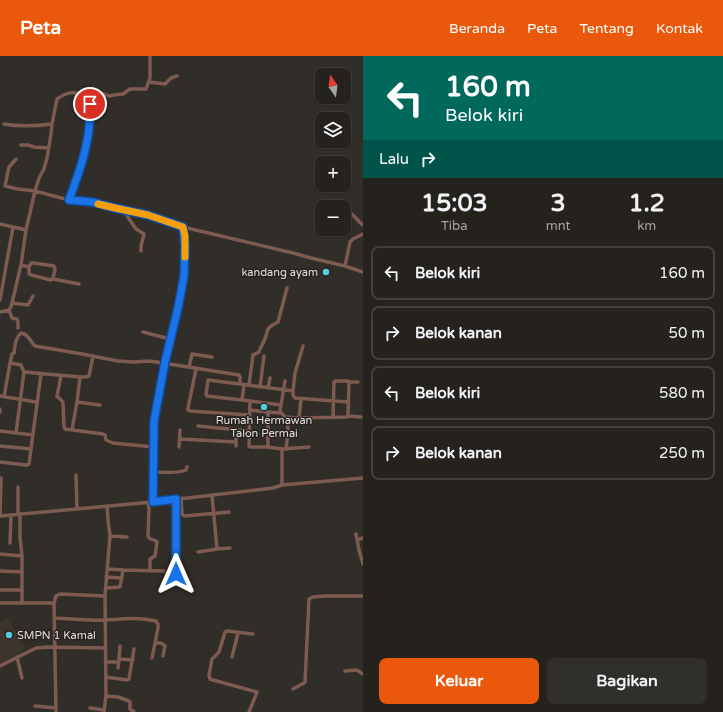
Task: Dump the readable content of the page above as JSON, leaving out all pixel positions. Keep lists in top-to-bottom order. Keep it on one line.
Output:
{"places":["kandang ayam","Rumah Hermawan Talon Permai","SMPN 1 Kamal"],"north":"top","page":{"header":"Peta","nav":["Beranda","Peta","Tentang","Kontak"],"turn":["160 m","Belok kiri"],"map_buttons":["+","−"],"then":"Lalu","eta":["15:03","Tiba","3","mnt","1.2","km"],"list":[{"name":"Belok kiri","value":"160 m"},{"name":"Belok kanan","value":"50 m"},{"name":"Belok kiri","value":"580 m"},{"name":"Belok kanan","value":"250 m"}],"buttons":["Keluar","Bagikan"]}}
